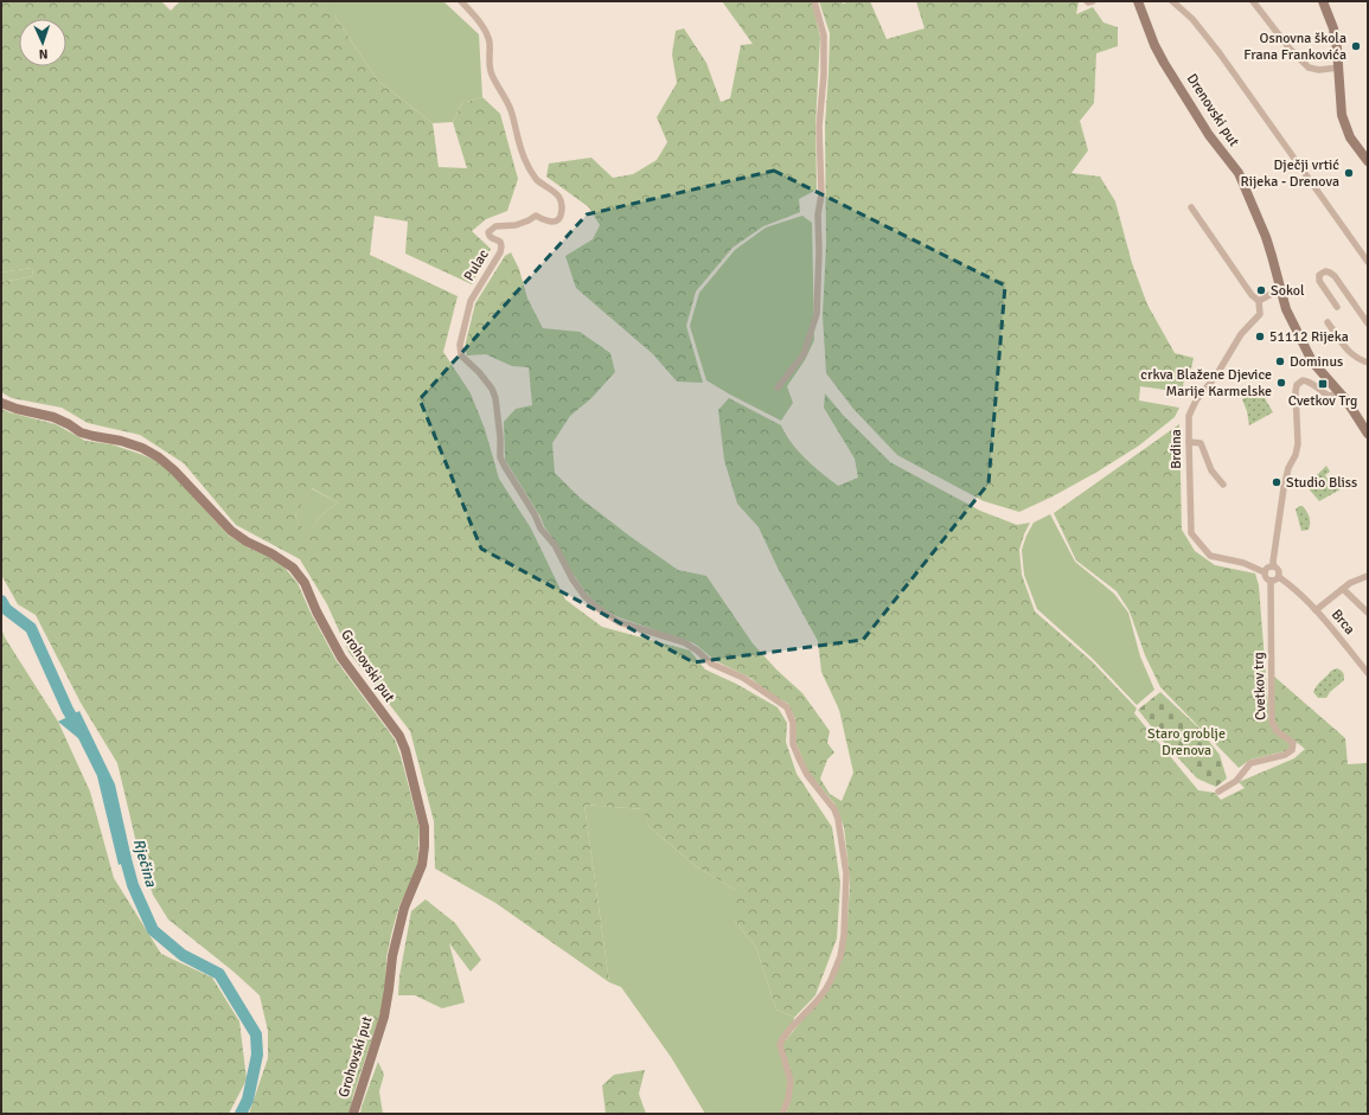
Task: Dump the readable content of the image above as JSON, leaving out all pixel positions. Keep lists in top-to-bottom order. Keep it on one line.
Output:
{"streets":{"main road":["Drenovski put","Grohovski put"],"street":["Pulac","Brdina","Brca","Cvetkov trg"]},"crossings":[["Brdina","Brca"],["Brdina","Cvetkov trg"],["Brca","Cvetkov trg"]],"water":["Rječina"],"parks":["Staro groblje Drenova"],"places":{"other":["Osnovna škola Frana Frankovića","Dječji vrtić Rijeka - Drenova","Sokol","51112 Rijeka","Dominus","crkva Blažene Djevice Marije Karmelske","Studio Bliss"],"transit":["Cvetkov Trg"]},"north":"bottom"}
